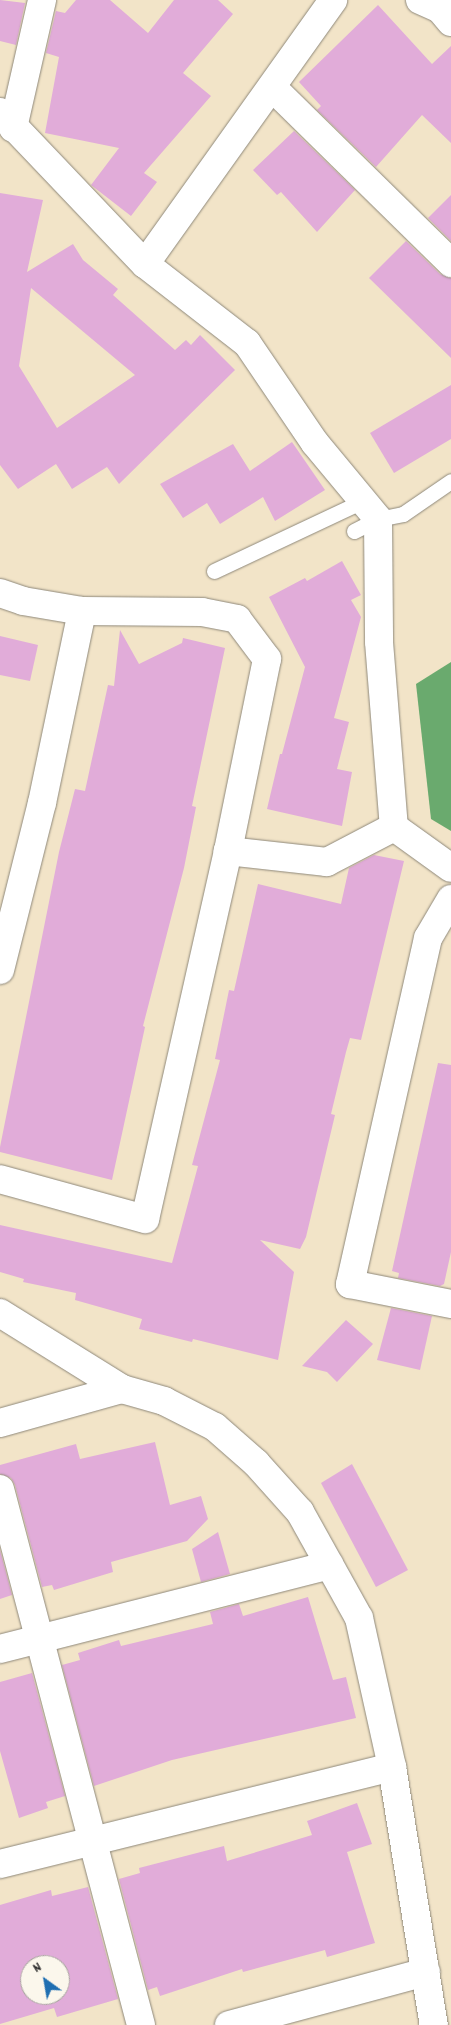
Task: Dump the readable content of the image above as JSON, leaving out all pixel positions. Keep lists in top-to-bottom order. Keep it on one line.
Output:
{"north":"top left"}
